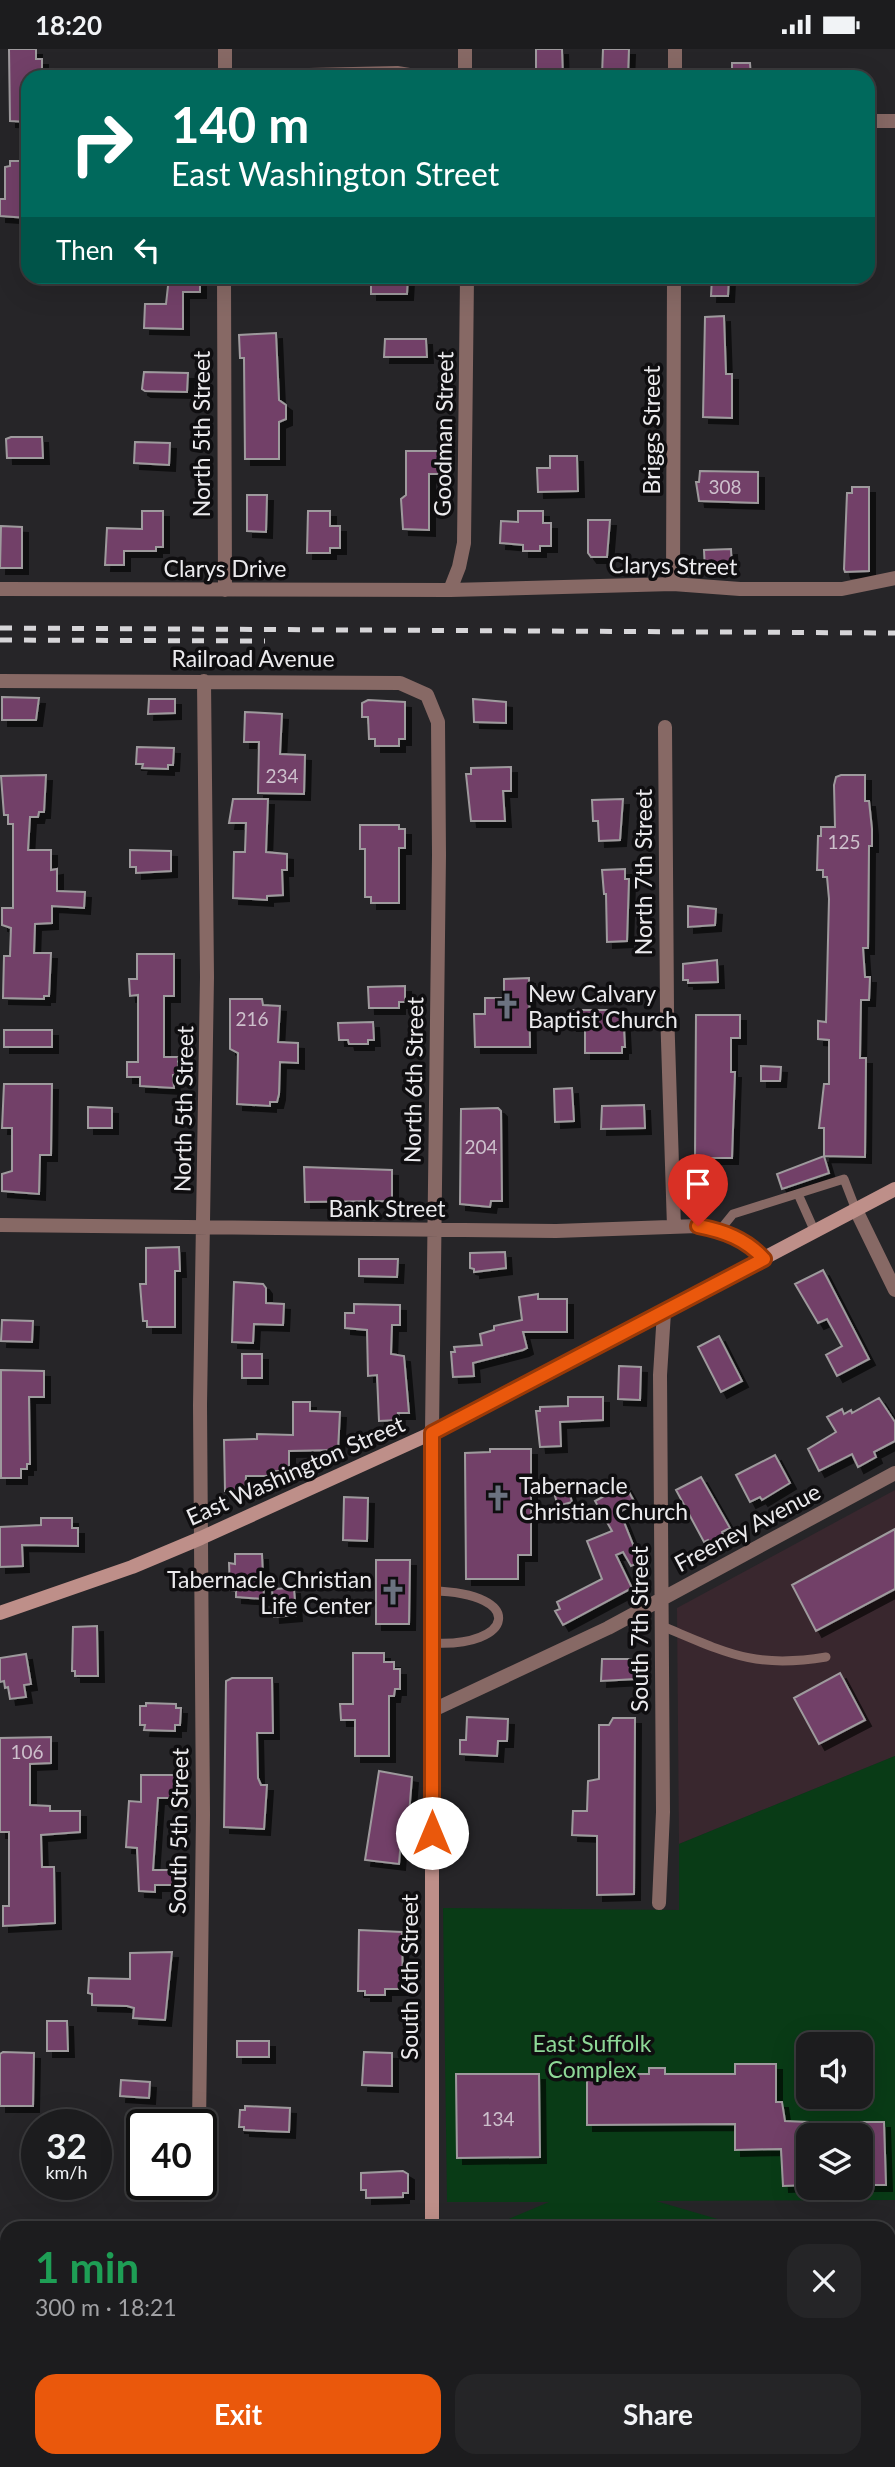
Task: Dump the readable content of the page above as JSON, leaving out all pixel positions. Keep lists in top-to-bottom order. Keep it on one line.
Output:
{"streets":{"main road":["East Washington Street","South 6th Street"],"street":["Briggs Street","North 5th Street","Goodman Street","Clarys Street","Clarys Drive","Railroad Avenue","North 7th Street","North 6th Street","Bank Street","Freeney Avenue","South 7th Street","South 5th Street"]},"crossings":[["Briggs Street","Clarys Street"],["North 5th Street","Clarys Drive"],["North 5th Street","Railroad Avenue"],["North 5th Street","Bank Street"],["North 5th Street","East Washington Street"],["North 5th Street","South 5th Street"],["Goodman Street","Clarys Street"],["Goodman Street","Clarys Drive"],["Clarys Street","Clarys Drive"],["Railroad Avenue","North 6th Street"],["North 7th Street","Bank Street"],["North 6th Street","Bank Street"],["North 6th Street","East Washington Street"],["North 6th Street","South 6th Street"],["Bank Street","East Washington Street"],["East Washington Street","South 7th Street"],["East Washington Street","South 5th Street"],["East Washington Street","South 6th Street"],["Freeney Avenue","South 7th Street"],["Freeney Avenue","South 6th Street"]],"parks":["East Suffolk Complex"],"places":{"church":["New Calvary Baptist Church","Tabernacle Christian Church","Tabernacle Christian Life Center"]},"house_numbers":["308","234","125","216","204","106","134"],"page":{"status":"18:20","turn":["140 m","East Washington Street"],"then":"Then","speed":"32 km/h","limit":"40","heading":["1 min","300 m · 18:21"],"buttons":["Exit","Share"]}}
